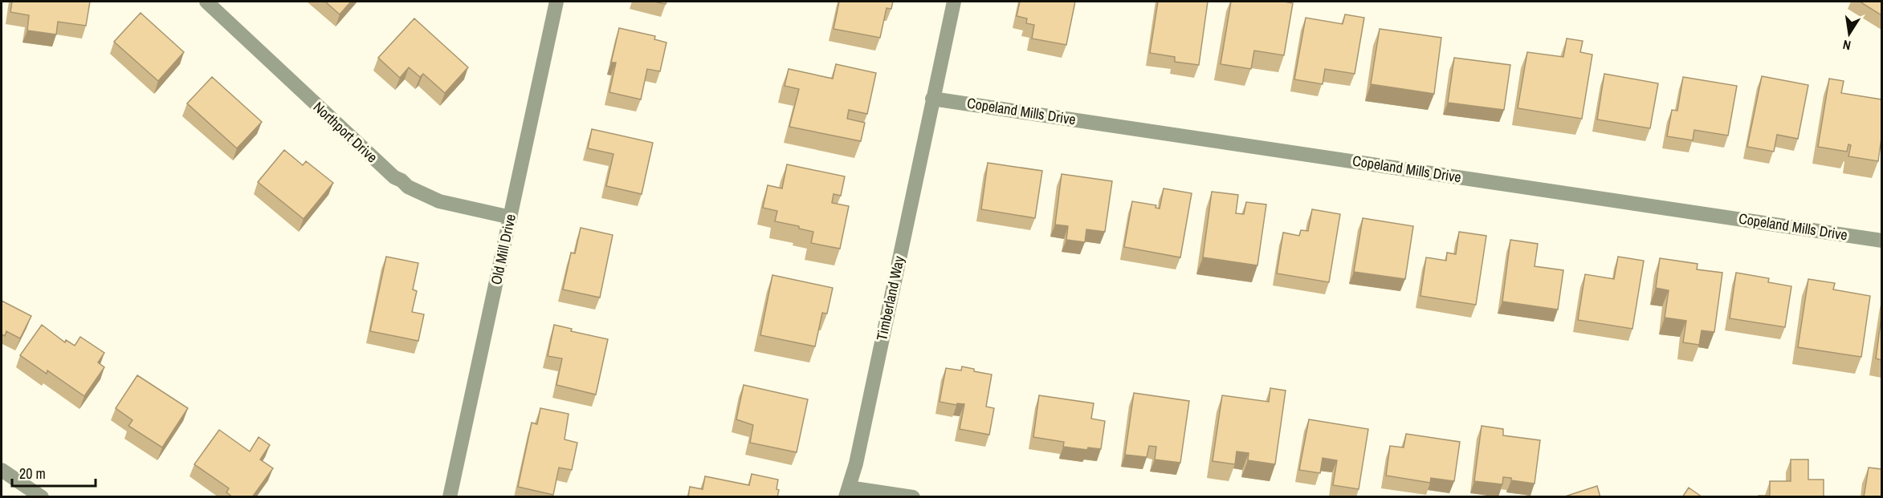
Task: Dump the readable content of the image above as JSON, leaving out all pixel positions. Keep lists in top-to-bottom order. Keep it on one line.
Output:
{"streets":{"street":["Copeland Mills Drive","Northport Drive","Old Mill Drive","Timberland Way"]},"crossings":[["Copeland Mills Drive","Timberland Way"],["Northport Drive","Old Mill Drive"]],"scale_bar":"20 m","north":"bottom"}
